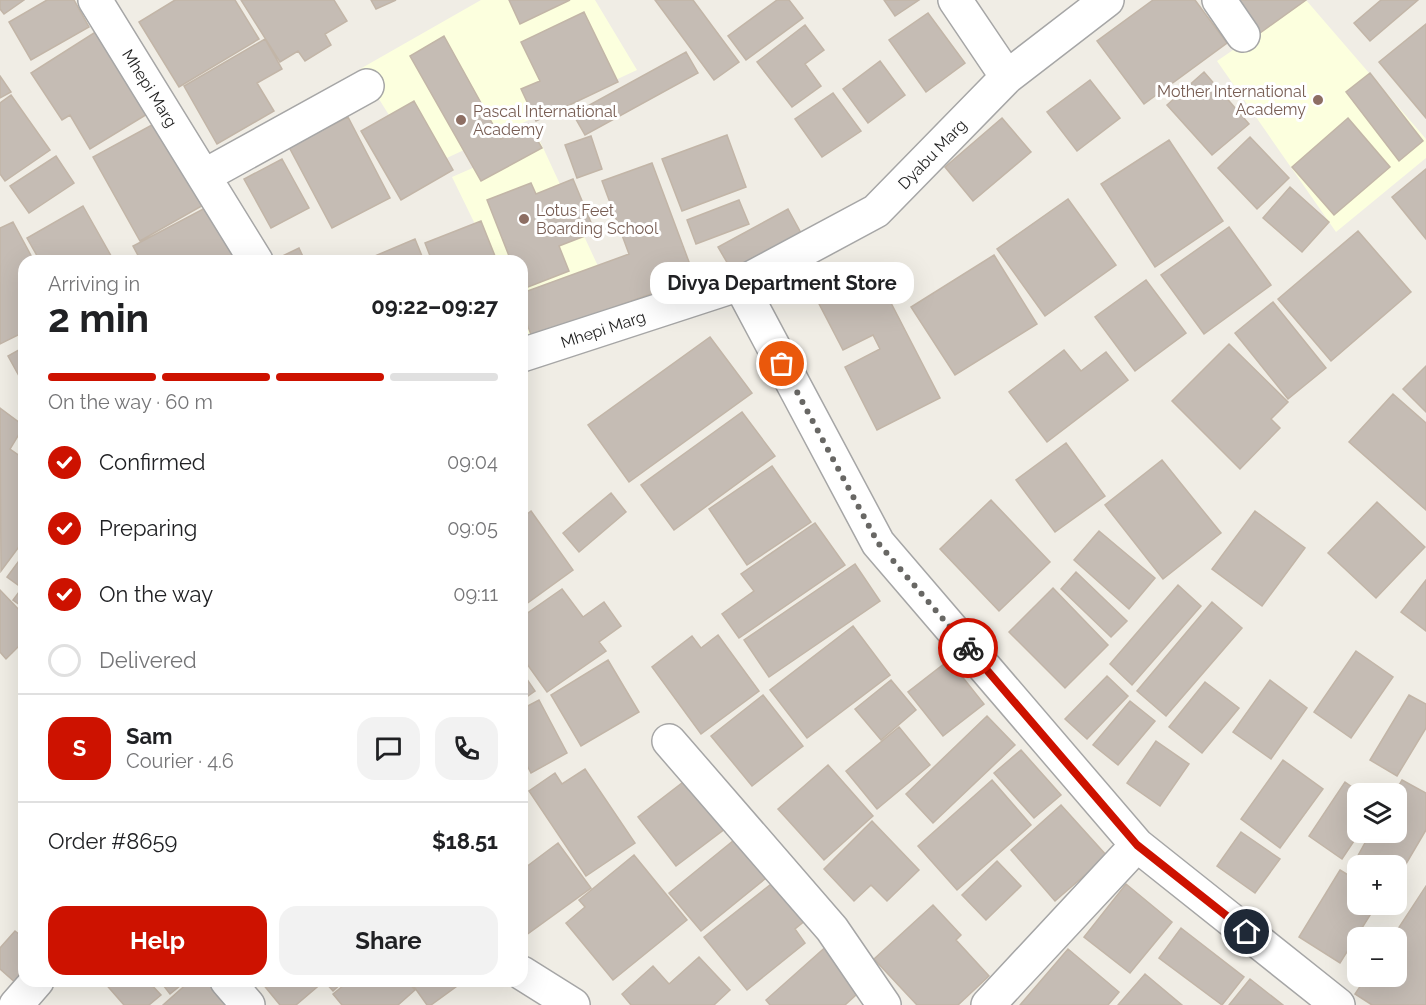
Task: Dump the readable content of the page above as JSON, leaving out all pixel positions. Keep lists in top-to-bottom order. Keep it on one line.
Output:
{"streets":{"street":["Mhepi Marg","Dyabu Marg"]},"crossings":[["Mhepi Marg","Dyabu Marg"]],"places":["Mother International Academy","Pascal International Academy","Lotus Feet Boarding School","Divya Department Store"],"page":{"heading":["2 min","Arriving in","09:22–09:27"],"panel":["Sam","Courier · 4.6","Order #8659","$18.51"],"bubble":"Divya Department Store","bar":"On the way · 60 m","list":[["Confirmed","09:04"],["Preparing","09:05"],["On the way","09:11"],"Delivered"],"round":"S","map_buttons":["+","−"],"buttons":["Help","Share"]}}
